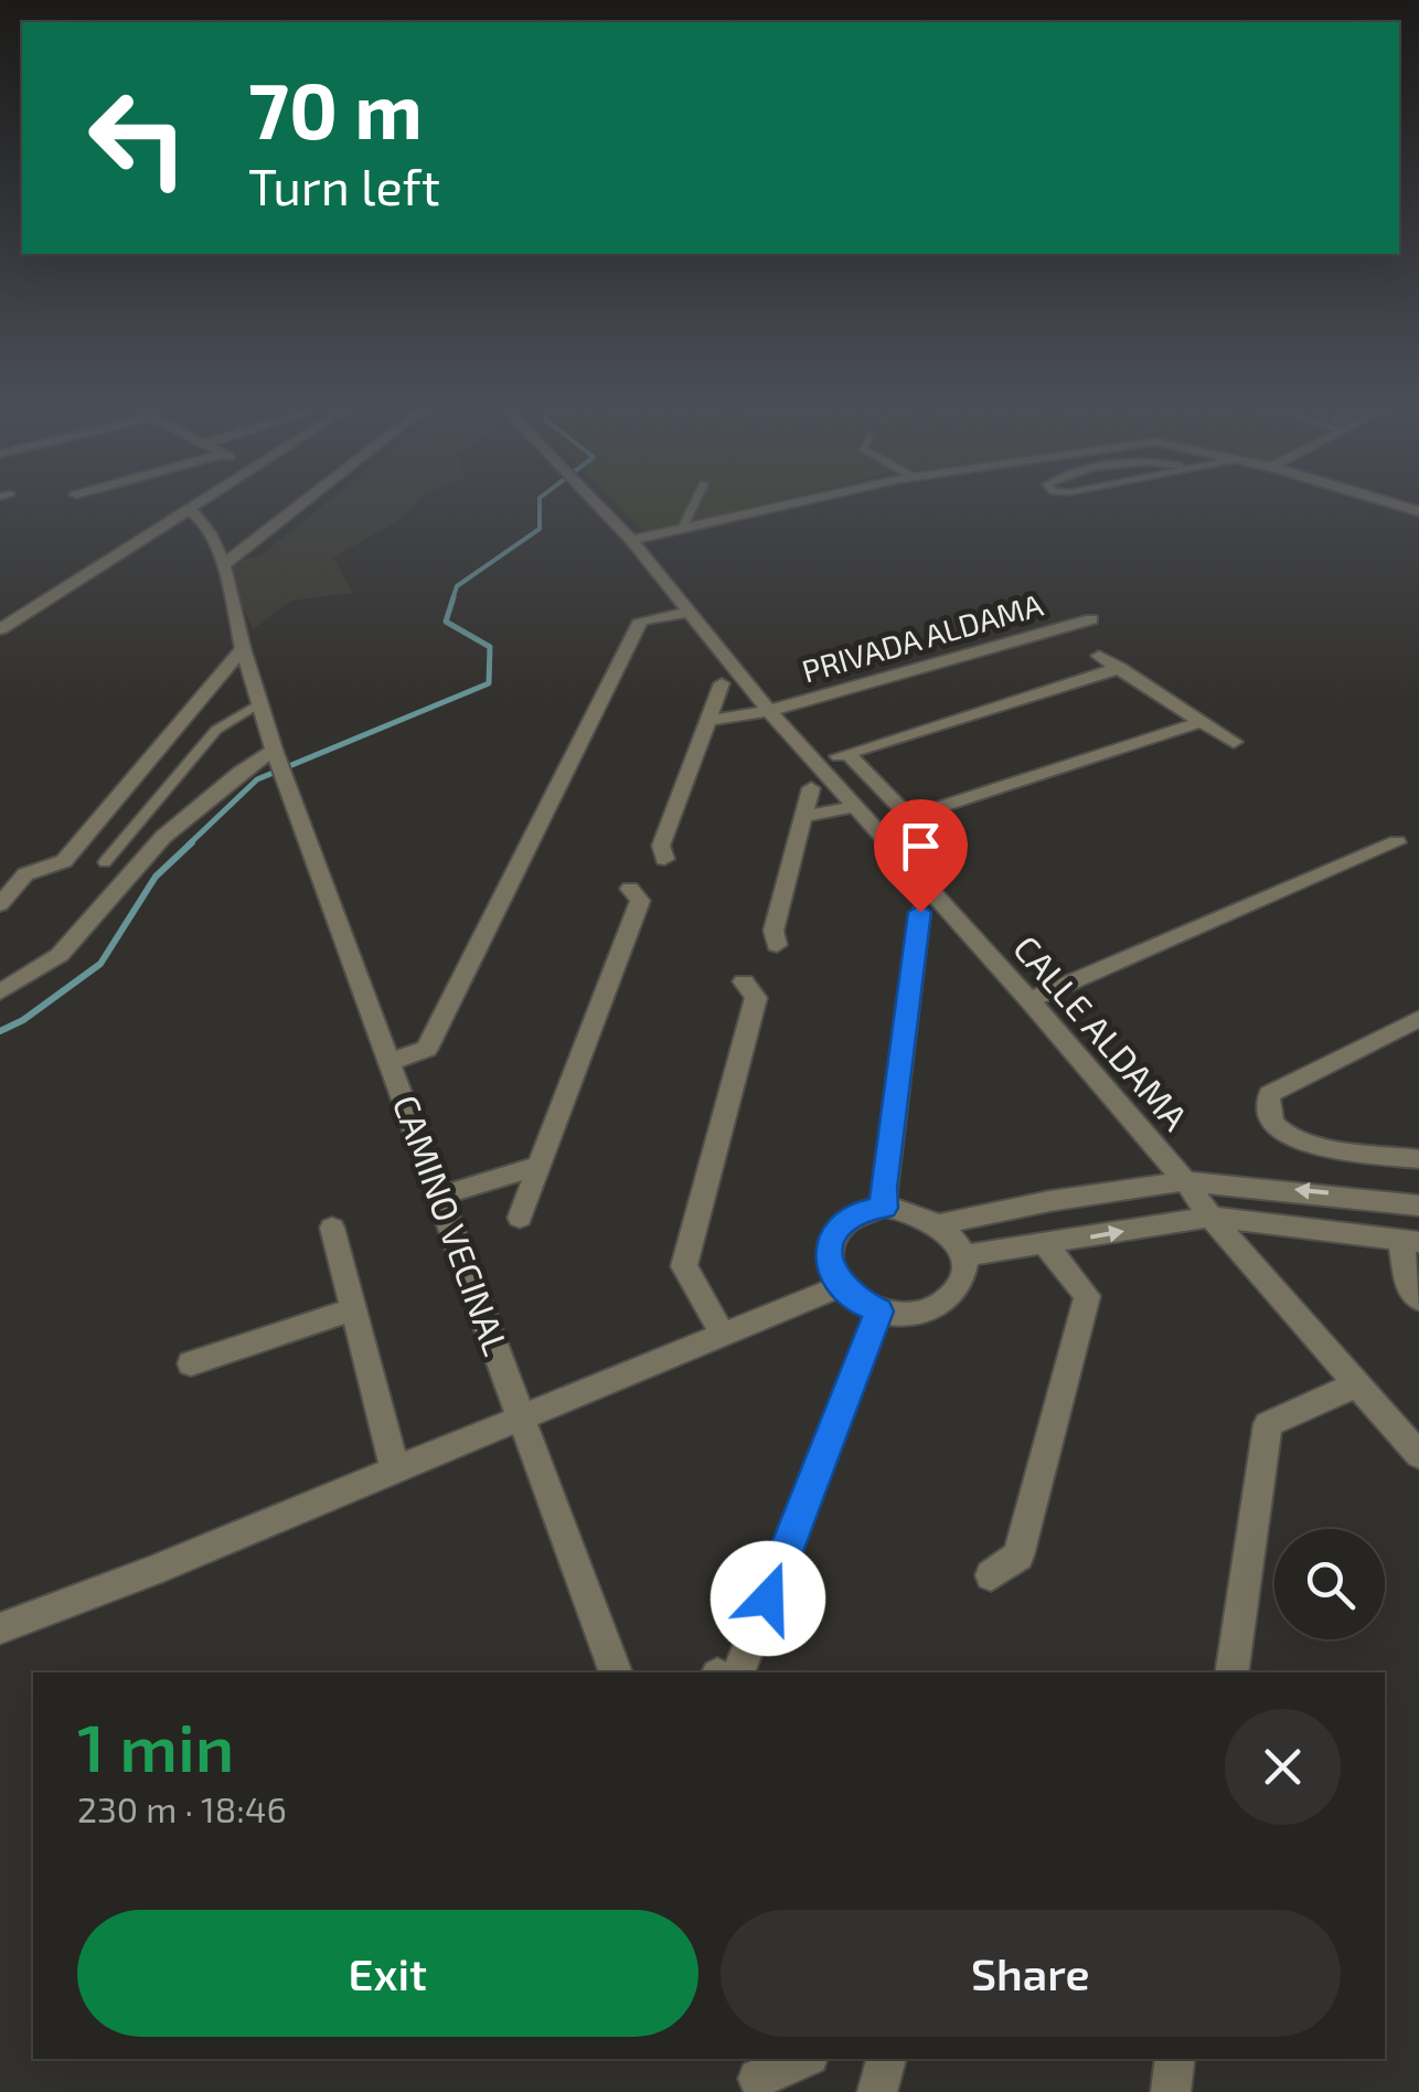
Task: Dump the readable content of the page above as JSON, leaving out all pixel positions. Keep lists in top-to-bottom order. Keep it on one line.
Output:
{"streets":{"street":["PRIVADA ALDAMA","CALLE ALDAMA","CAMINO VECINAL"]},"crossings":[["PRIVADA ALDAMA","CALLE ALDAMA"]],"page":{"turn":["70 m","Turn left"],"heading":["1 min","230 m · 18:46"],"buttons":["Exit","Share"]}}
